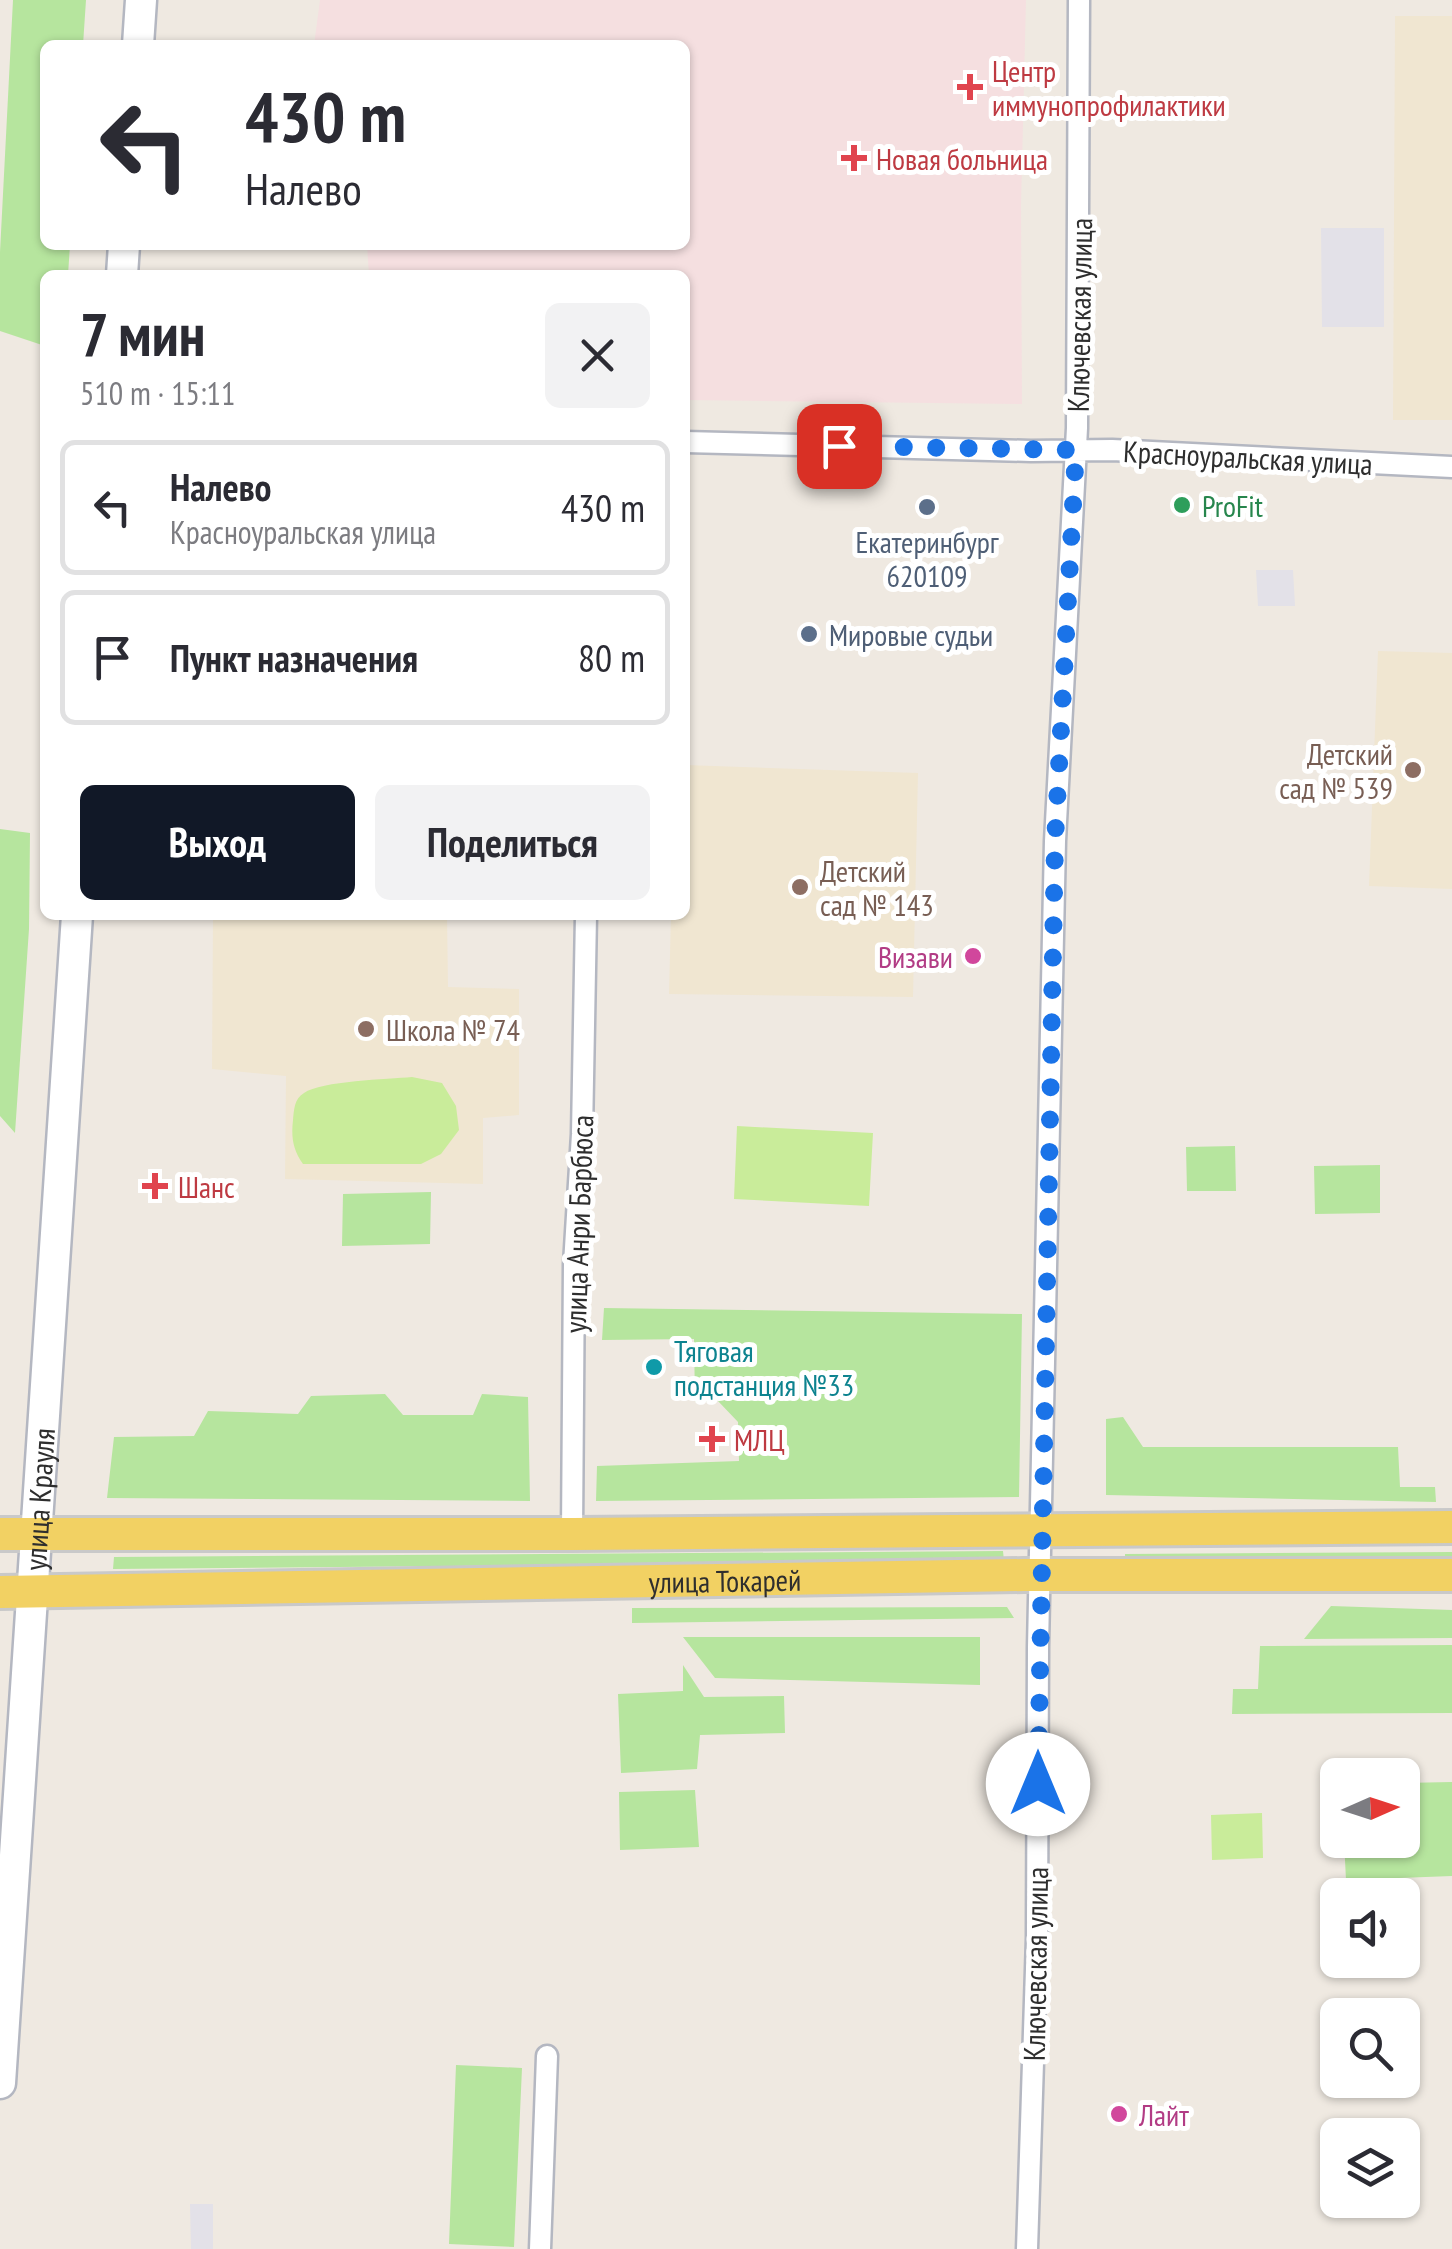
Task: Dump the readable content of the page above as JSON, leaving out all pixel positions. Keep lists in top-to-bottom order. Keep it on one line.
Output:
{"streets":{"main road":["улица Крауля","улица Токарей"],"street":["Ключевская улица","Красноуральская улица","улица Анри Барбюса"]},"crossings":[["Ключевская улица","Красноуральская улица"],["Ключевская улица","улица Токарей"],["улица Анри Барбюса","улица Токарей"],["улица Крауля","улица Токарей"]],"places":{"health":["Центр иммунопрофилактики","Новая больница","Шанс","МЛЦ"],"other":["ProFit","Екатеринбург 620109","Мировые судьи","Детский сад № 539","Детский сад № 143","Визави","Школа № 74","Тяговая подстанция №33","Лайт"]},"north":"right","page":{"turn":["430 m","Налево"],"heading":["7 мин","510 m · 15:11"],"list":[{"name":"Налево","note":"Красноуральская улица","value":"430 m"},{"name":"Пункт назначения","value":"80 m"}],"buttons":["Выход","Поделиться"]}}
